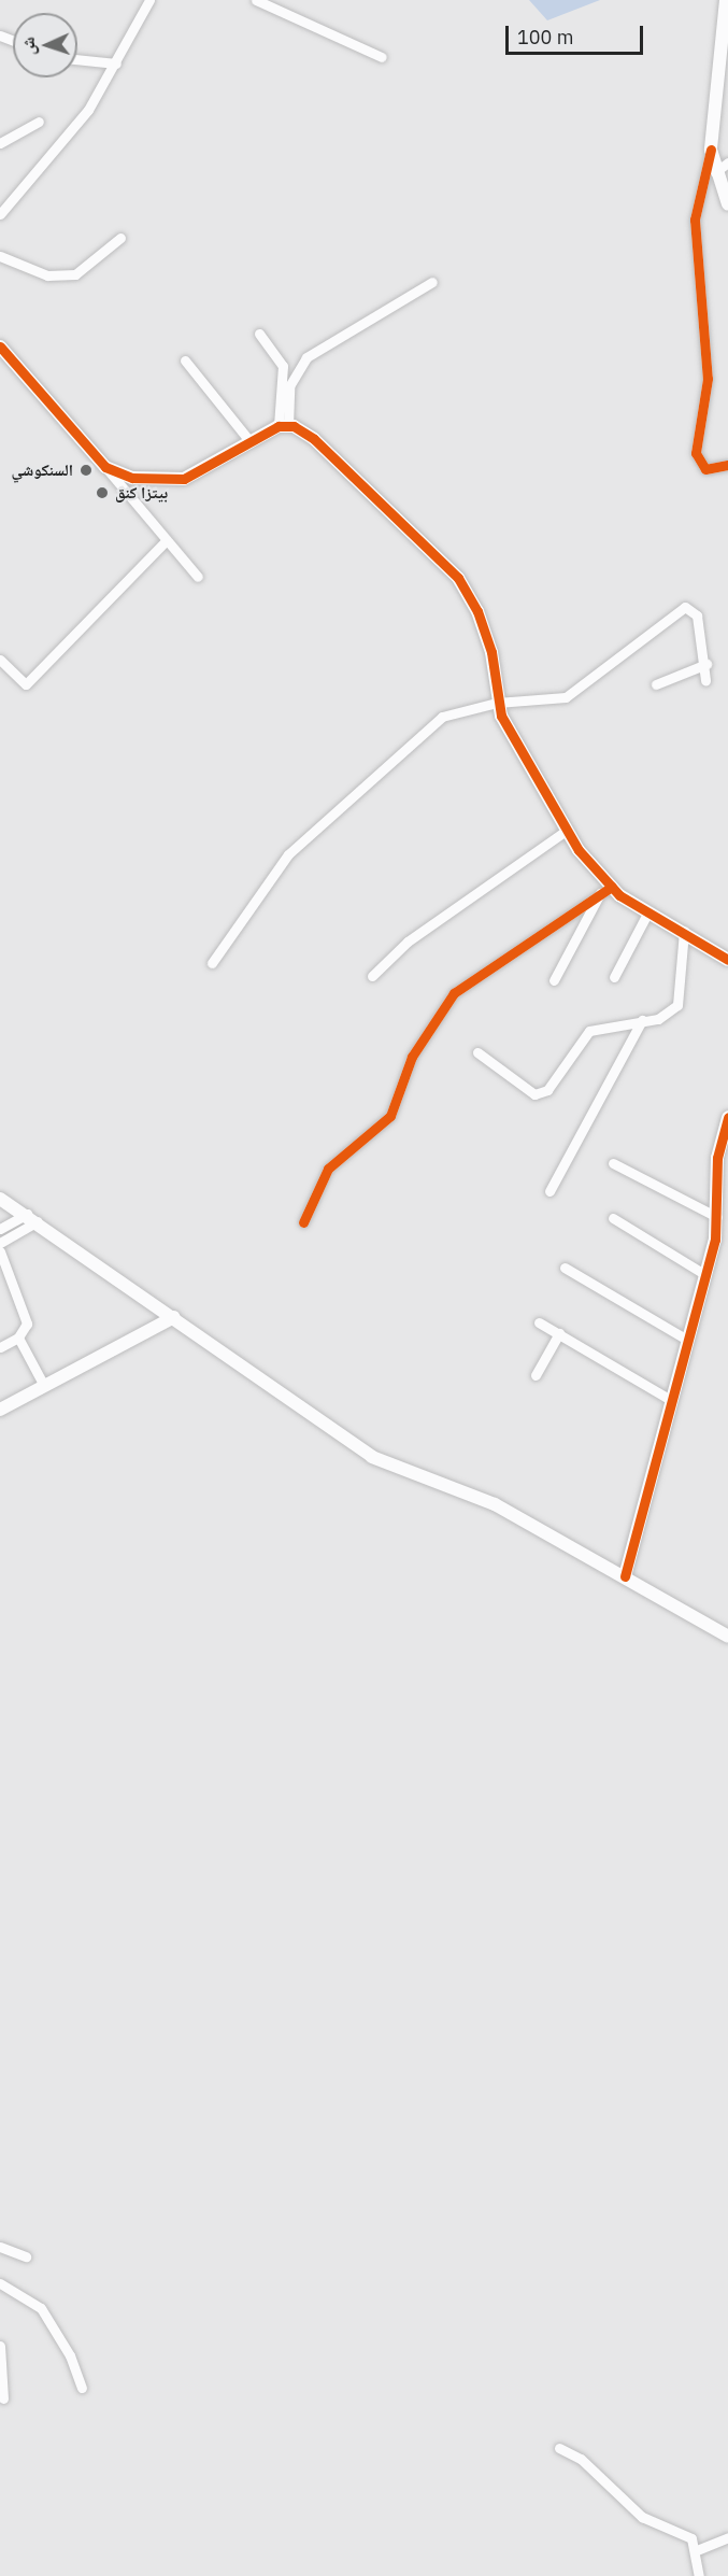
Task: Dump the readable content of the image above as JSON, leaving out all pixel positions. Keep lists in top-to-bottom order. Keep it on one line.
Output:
{"places":["السنكوشي","بيتزا كنق"],"scale_bar":"100 m","north":"left"}
